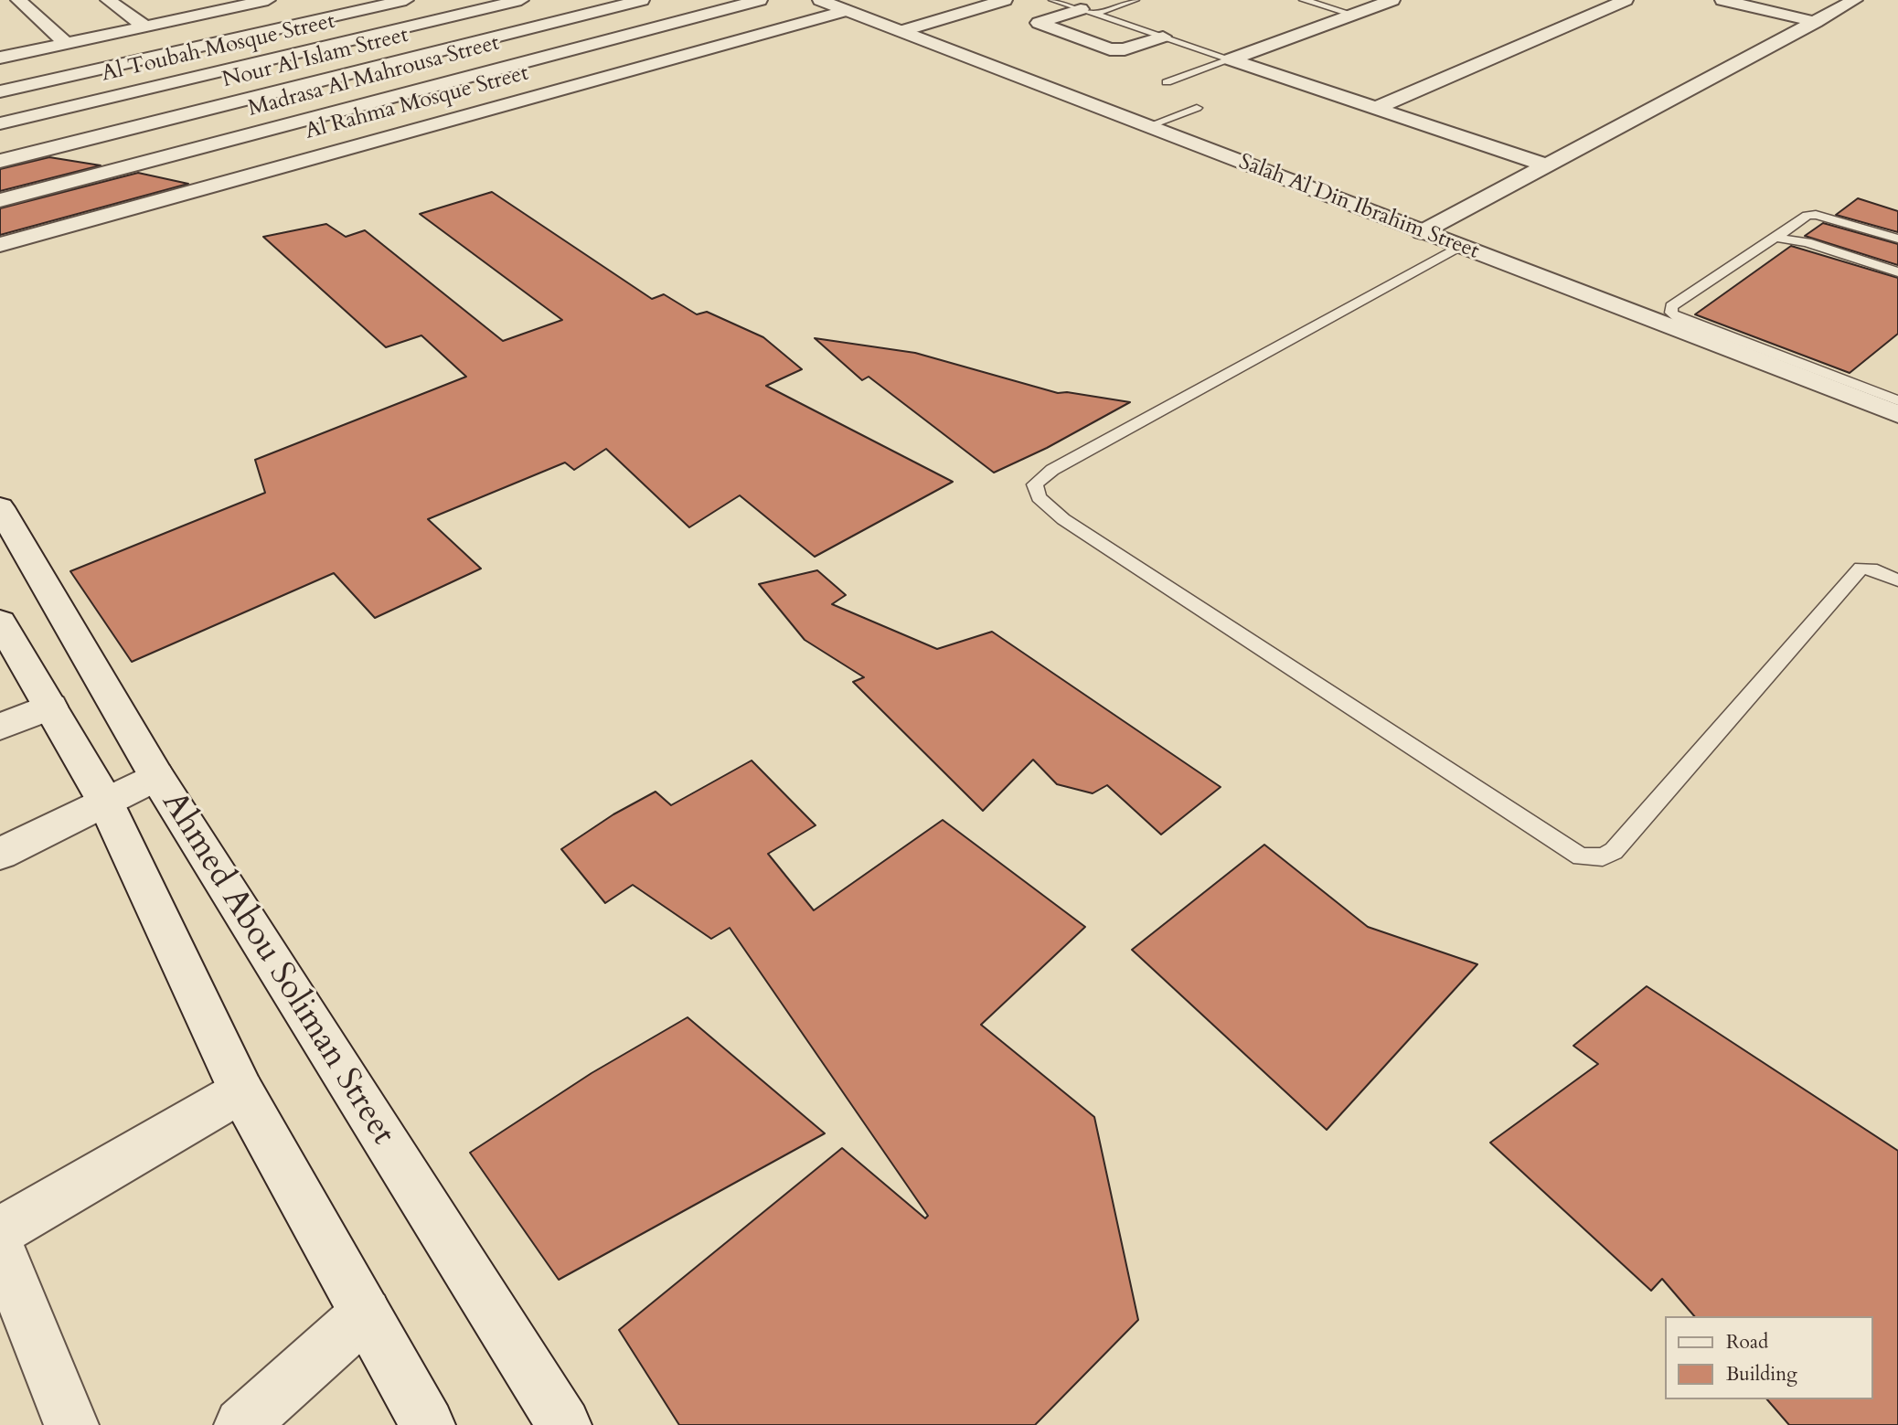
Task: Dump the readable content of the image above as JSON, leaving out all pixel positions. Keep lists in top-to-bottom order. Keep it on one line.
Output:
{"streets":{"street":["Al Toubah Mosque Street","Nour Al Islam Street","Madrasa Al Mahrousa Street","Al Rahma Mosque Street","Salah Al Din Ibrahim Street","Ahmed Abou Soliman Street"]},"crossings":[["Al Rahma Mosque Street","Salah Al Din Ibrahim Street"]],"legend":["Road","Building"]}
